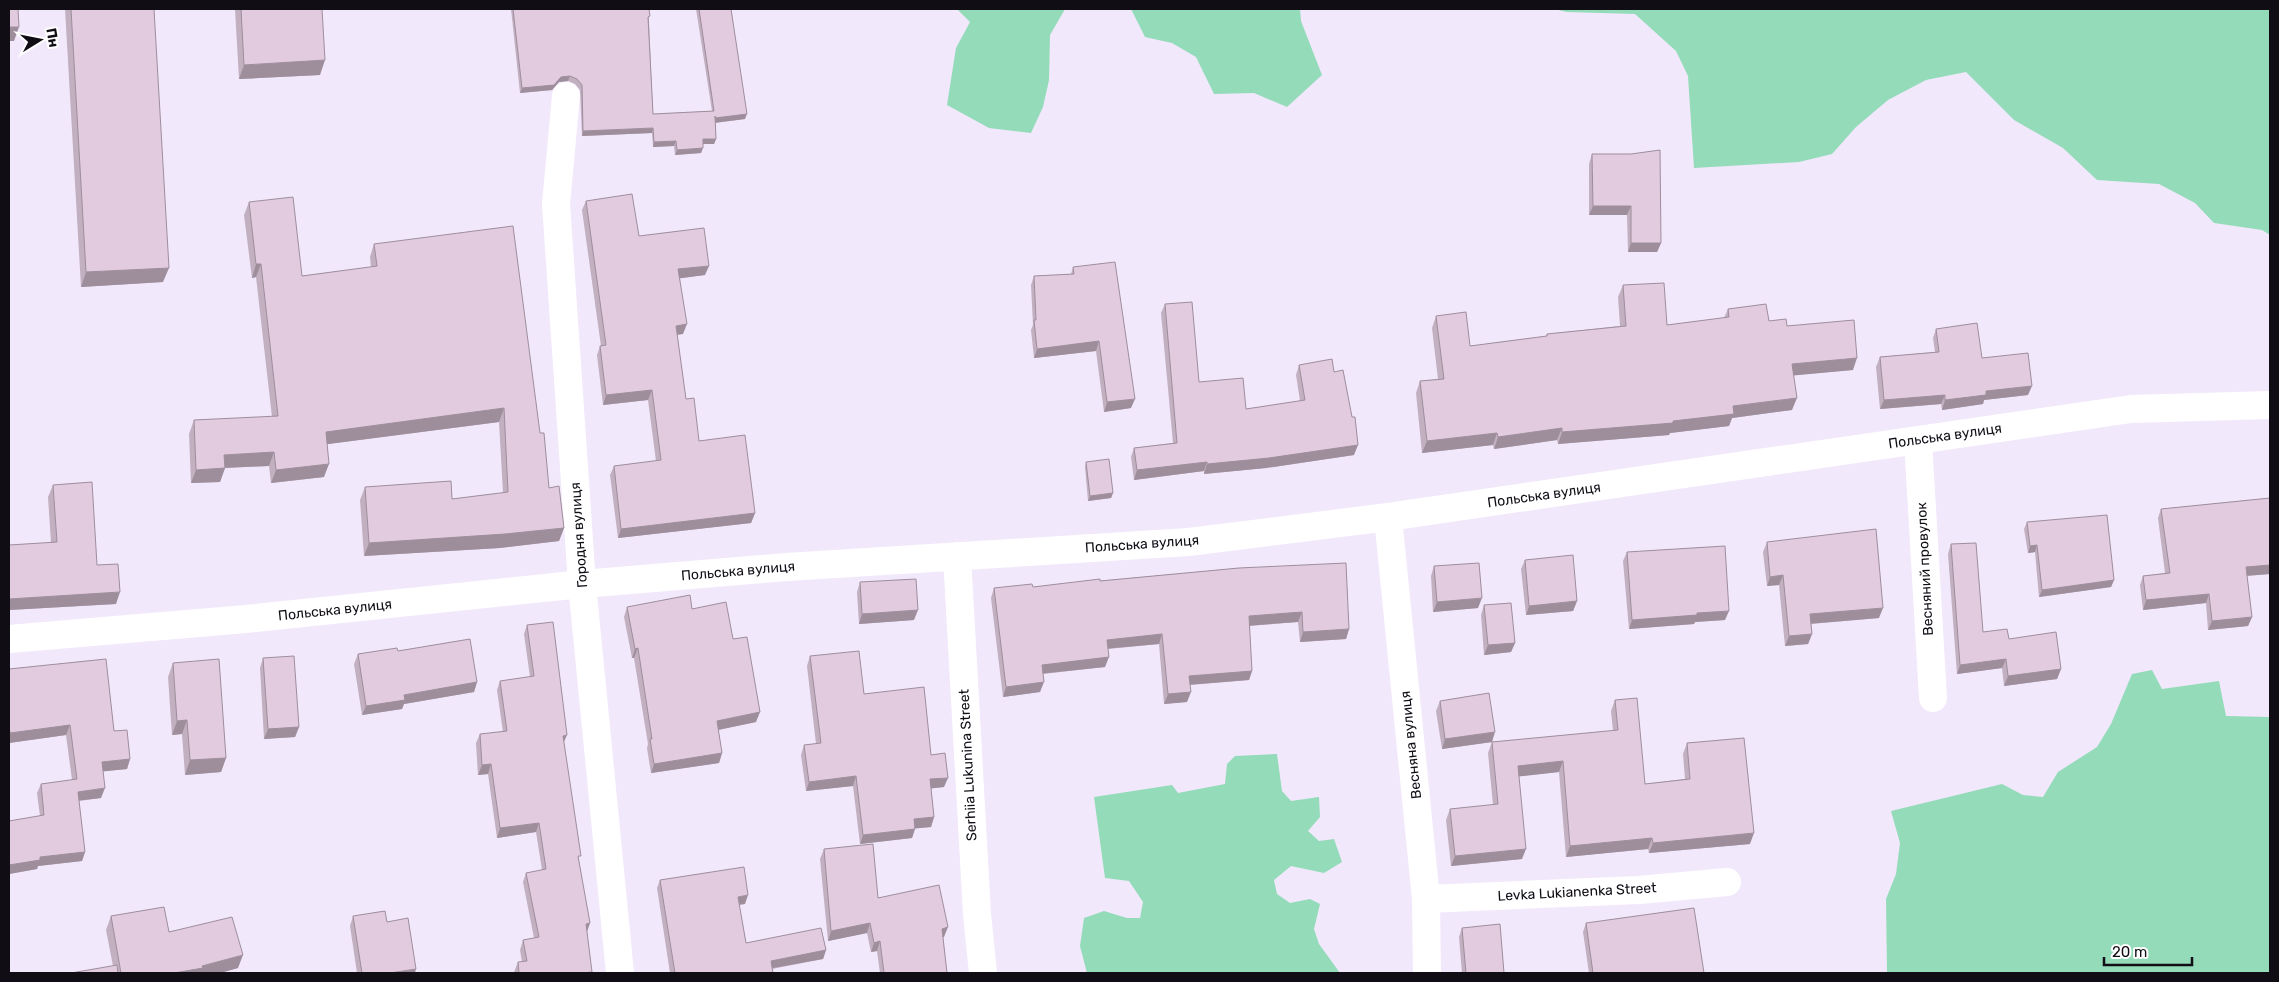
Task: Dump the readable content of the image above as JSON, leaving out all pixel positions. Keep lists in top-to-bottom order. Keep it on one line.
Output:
{"streets":{"street":["Польська вулиця","Городня вулиця","Весняний провулок","Весняна вулиця","Serhiia Lukunina Street","Levka Lukianenka Street"]},"crossings":[["Польська вулиця","Городня вулиця"],["Польська вулиця","Весняний провулок"],["Польська вулиця","Весняна вулиця"],["Польська вулиця","Serhiia Lukunina Street"],["Весняна вулиця","Levka Lukianenka Street"]],"scale_bar":"20 m","north":"right"}
